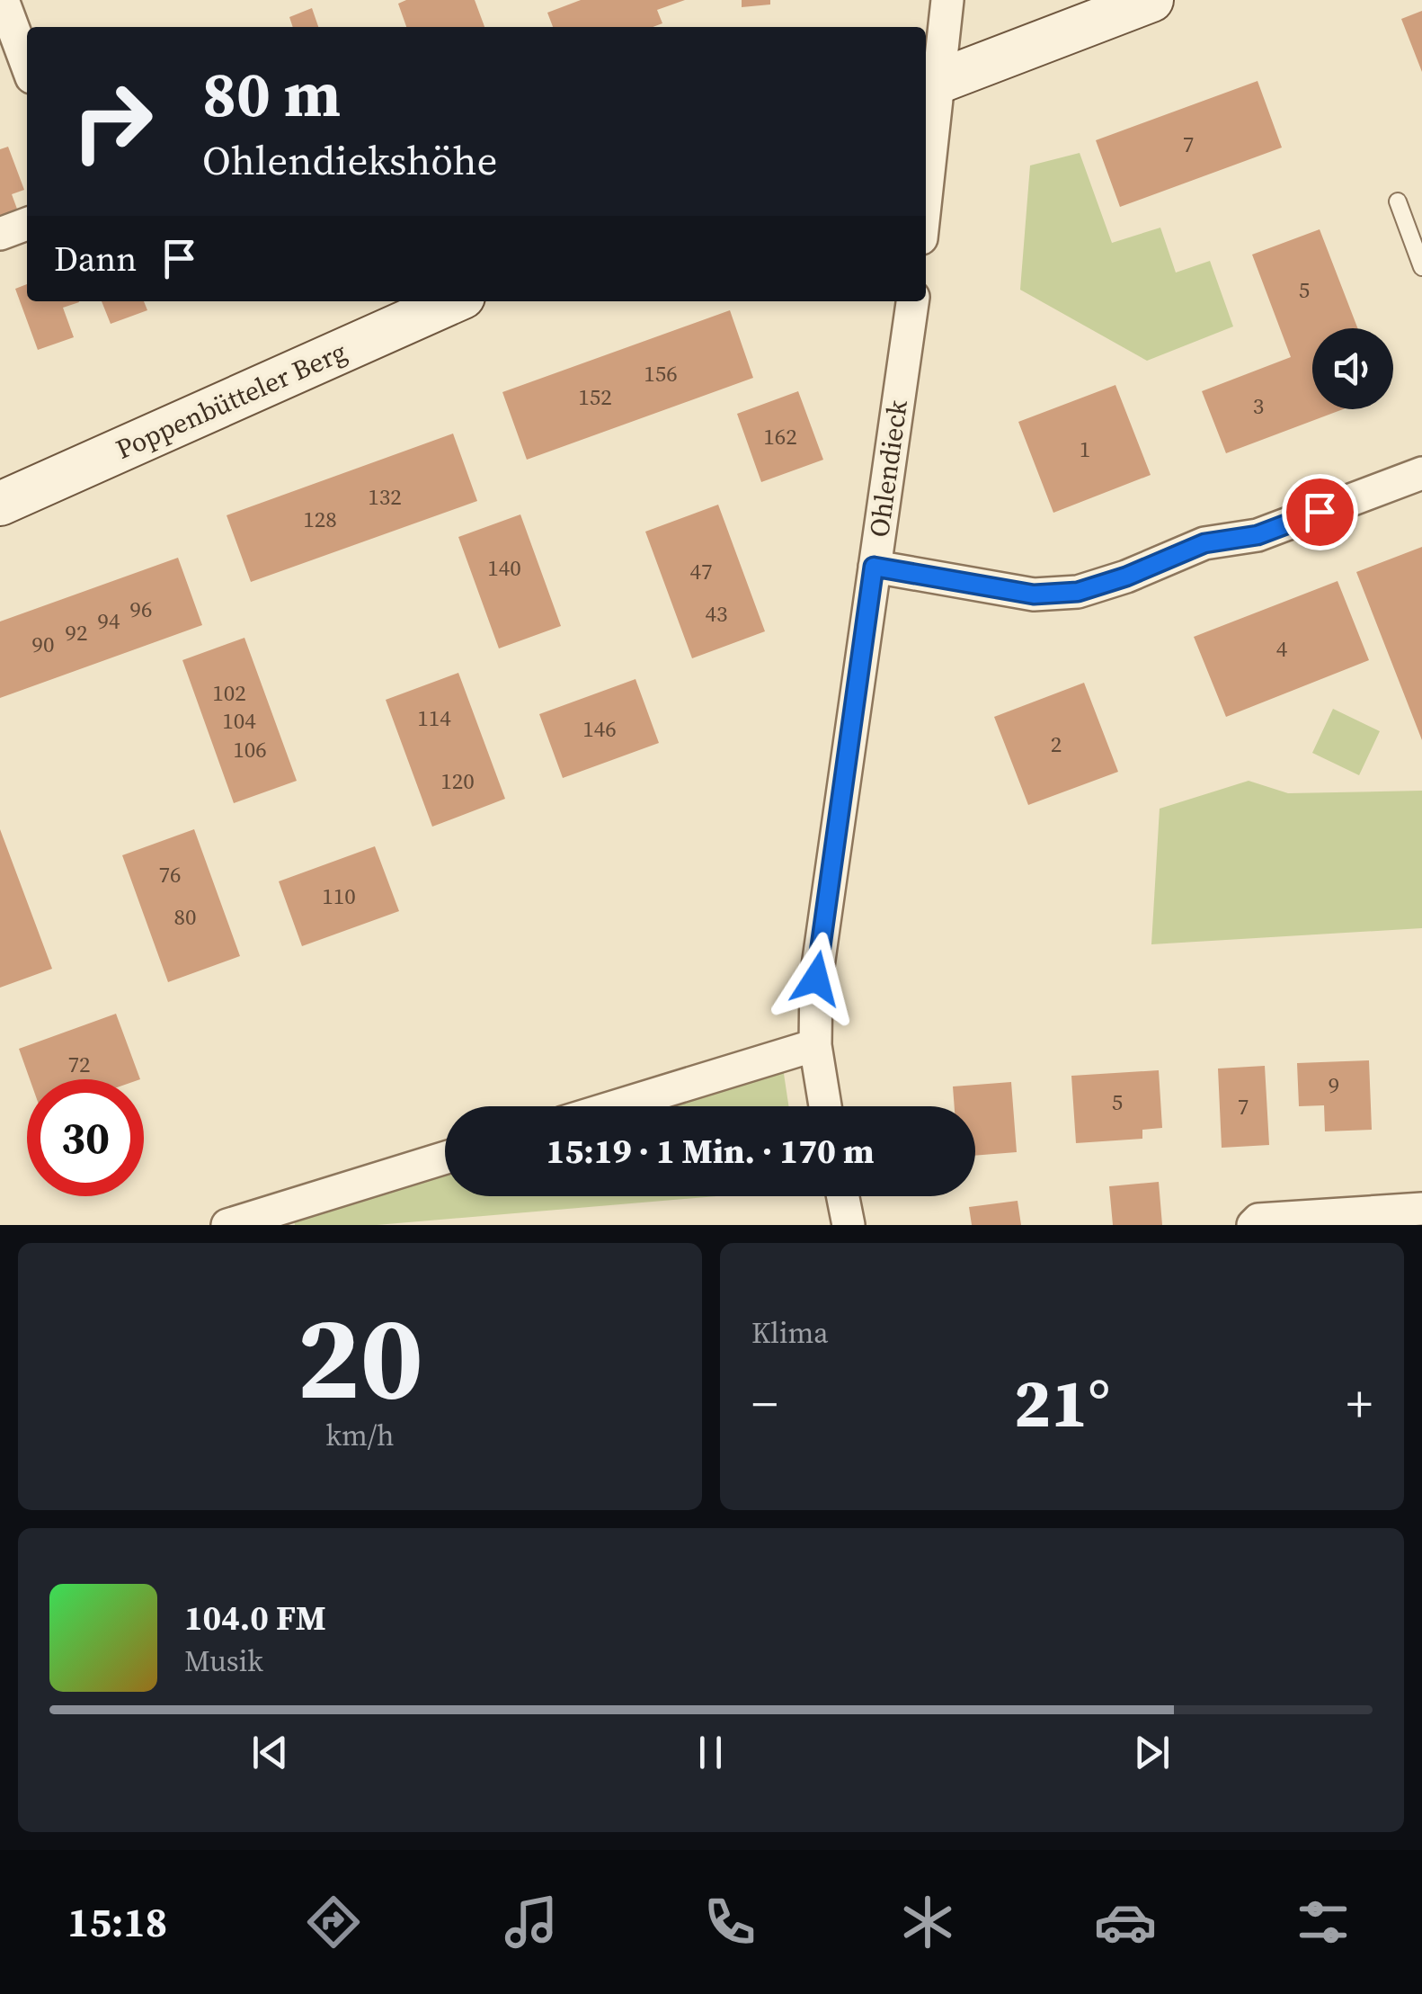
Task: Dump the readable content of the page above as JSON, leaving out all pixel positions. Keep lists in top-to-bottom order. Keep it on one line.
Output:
{"streets":{"main road":["Poppenbütteler Berg"],"street":["Ohlendieck"]},"house_numbers":["7","5","156","152","3","162","1","132","128","140","47","96","43","94","92","90","4","102","114","104","146","2","106","120","76","110","80","72","9","5","7"],"page":{"turn":["80 m","Ohlendiekshöhe"],"then":"Dann","limit":"30","trip":"15:19 · 1 Min. · 170 m","tile":[["20","km/h"],"Klima"],"heat":["−","21°","+"],"song":["104.0 FM","Musik"],"tabs":"15:18"}}
